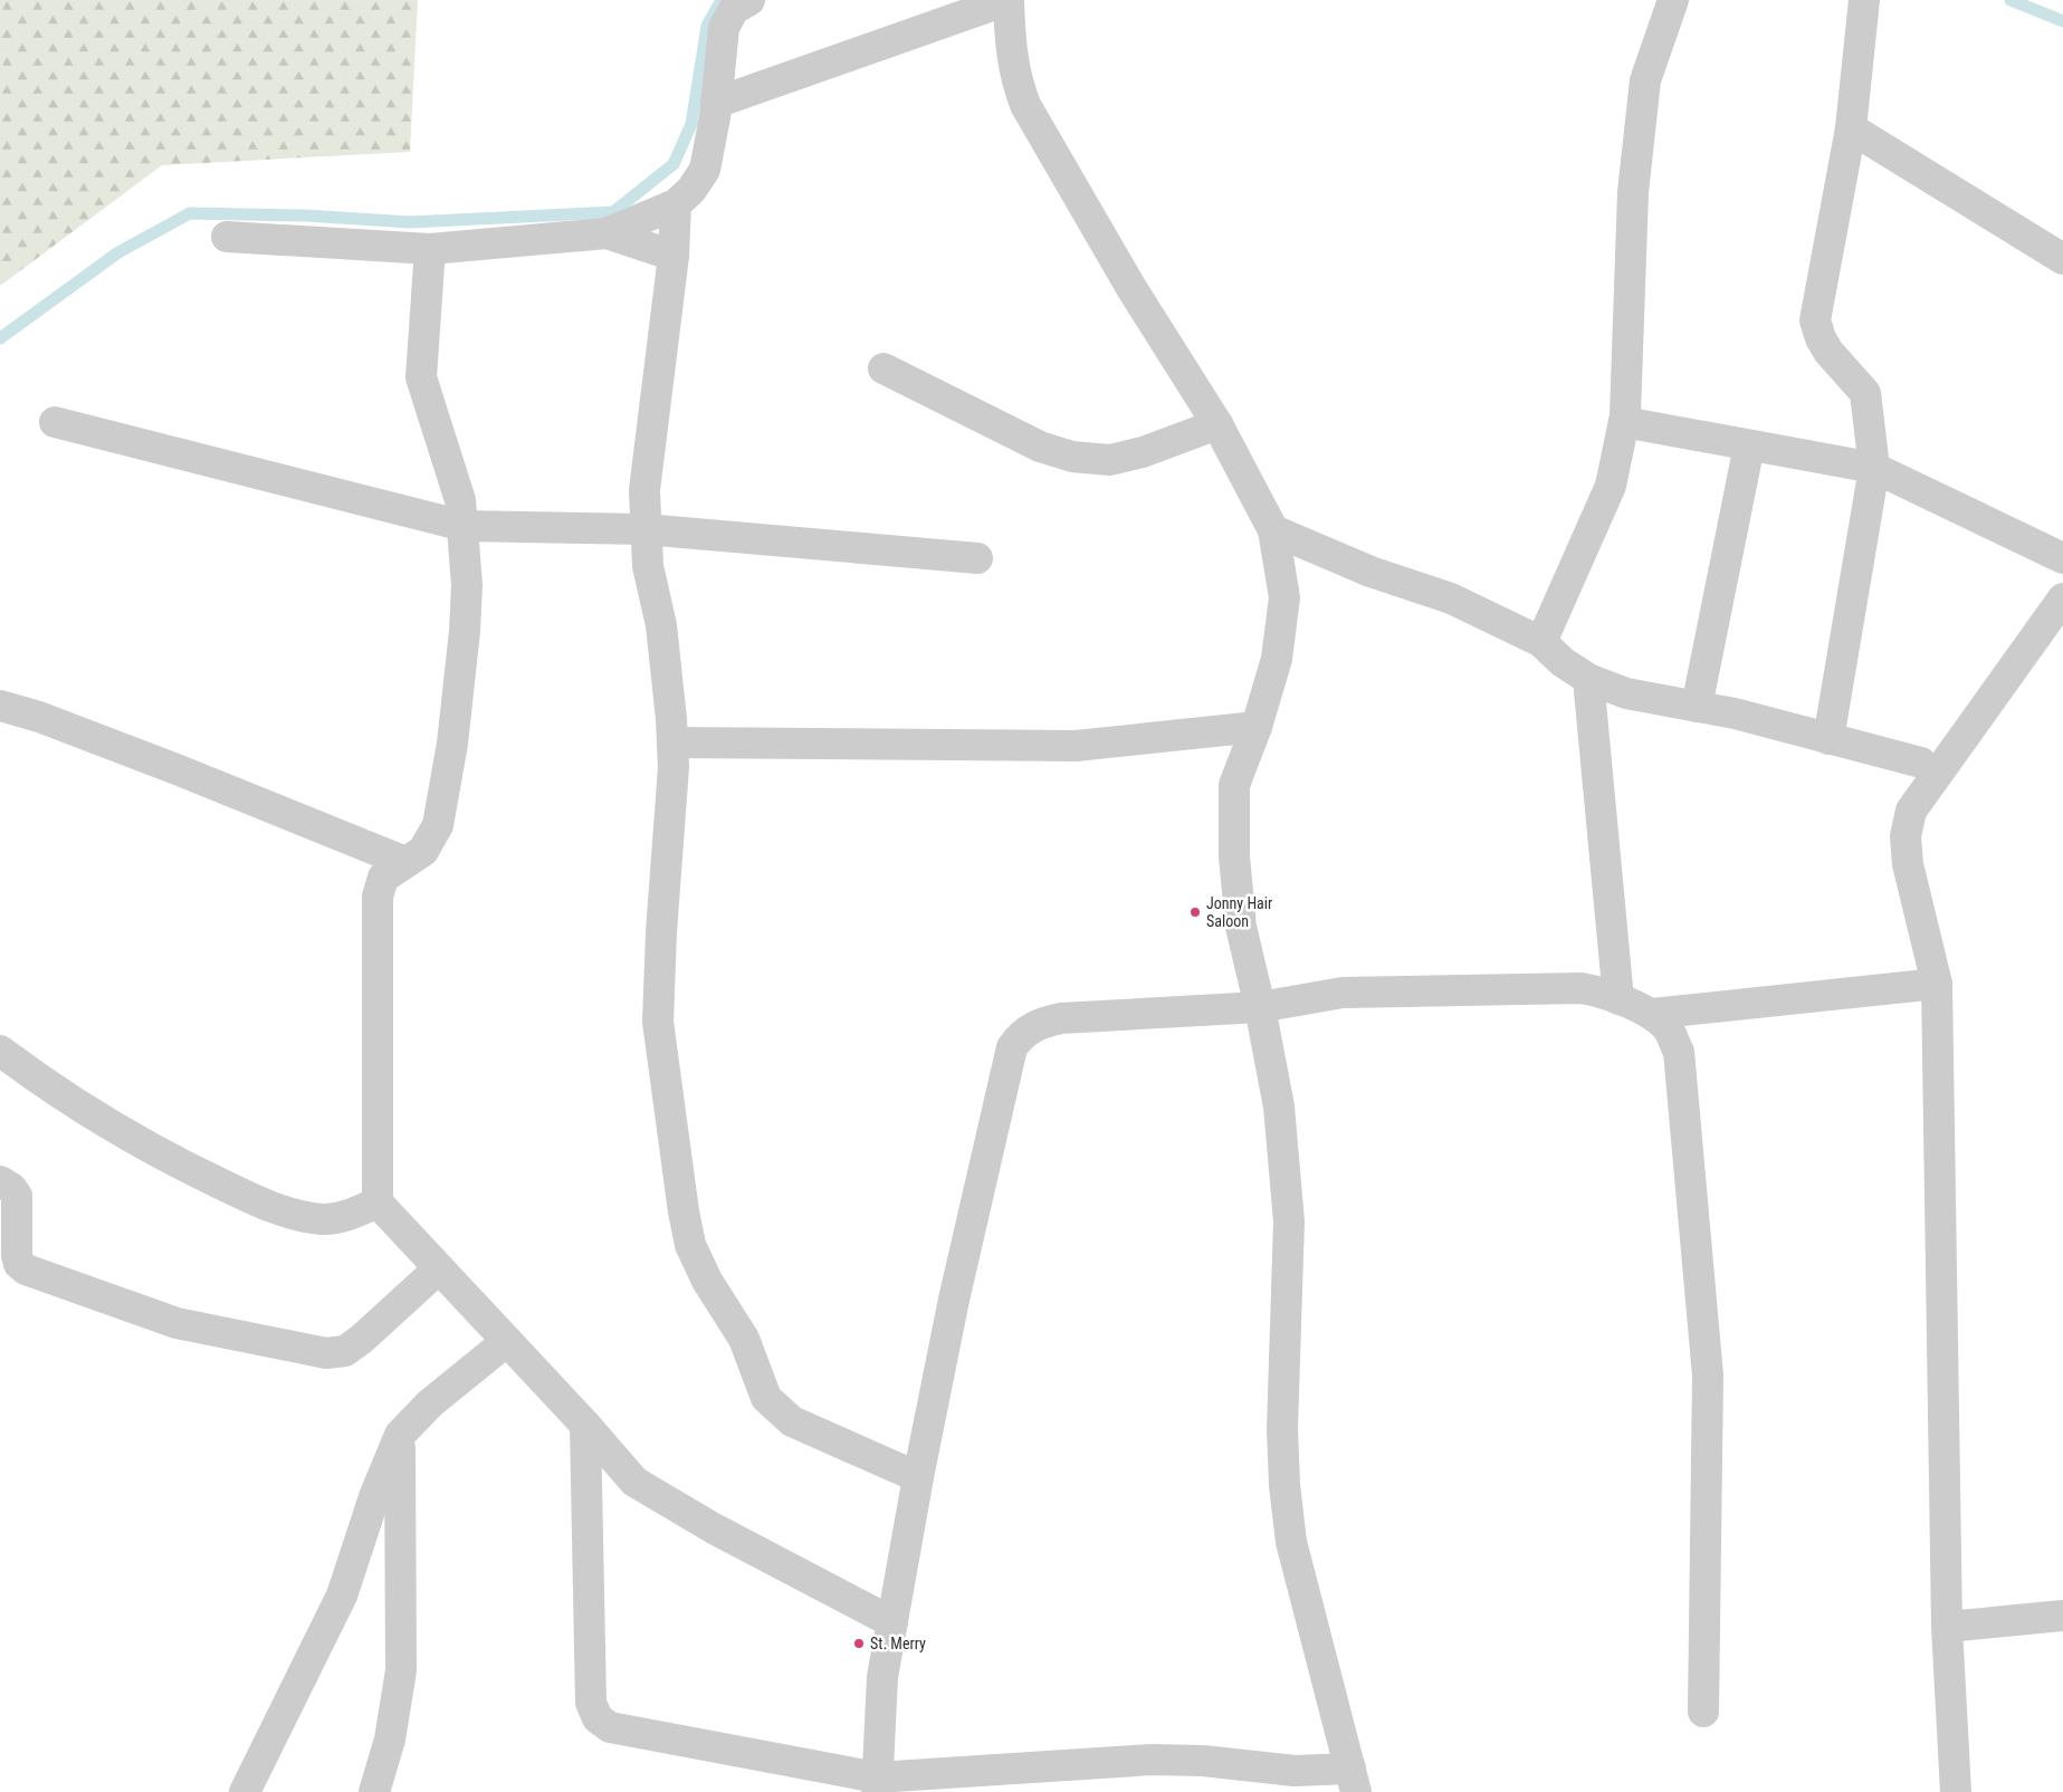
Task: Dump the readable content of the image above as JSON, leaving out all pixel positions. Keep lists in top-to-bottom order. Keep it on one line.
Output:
{"places":["Jonny Hair Saloon","St. Merry"]}
